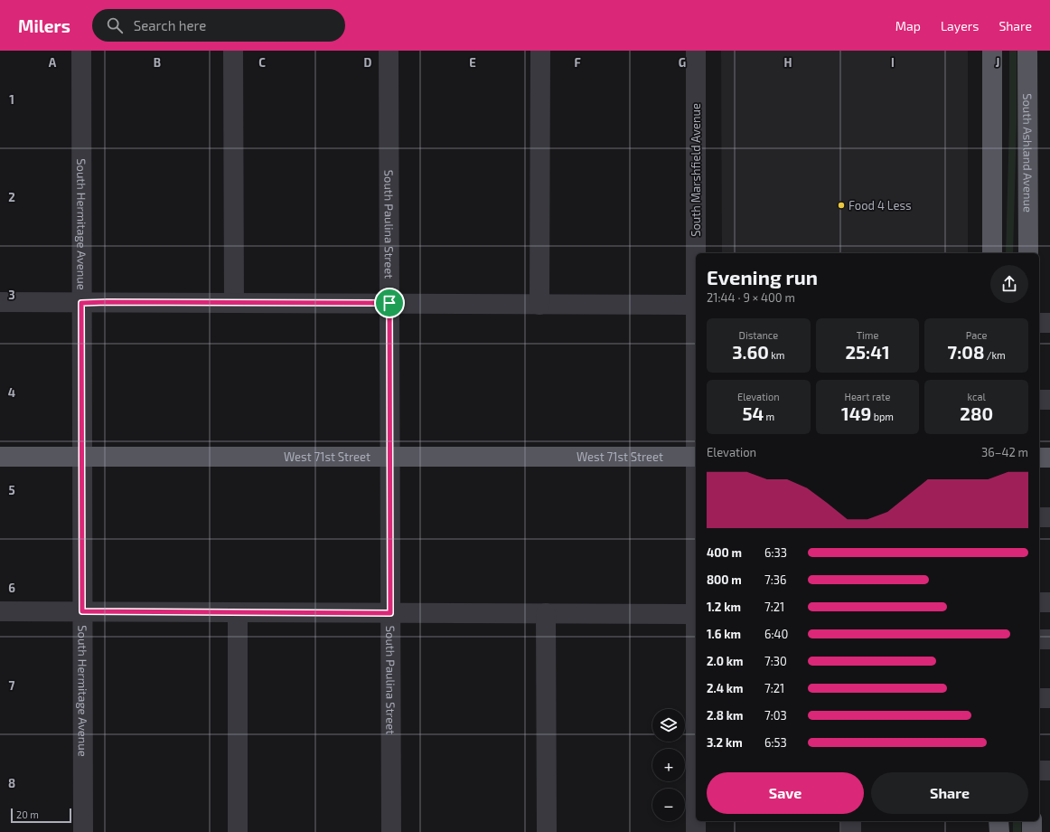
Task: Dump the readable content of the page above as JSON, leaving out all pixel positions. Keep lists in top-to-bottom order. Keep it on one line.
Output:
{"streets":{"main road":["South Ashland Avenue","West 71st Street"],"street":["South Marshfield Avenue","South Hermitage Avenue","South Paulina Street"]},"crossings":[["South Hermitage Avenue","West 71st Street"],["South Paulina Street","West 71st Street"]],"places":["Food 4 Less"],"scale_bar":"20 m","page":{"header":"Milers","search":"Search here","nav":["Map","Layers","Share"],"heading":["Evening run","21:44 · 9 × 400 m"],"stats":[["Distance","3.60 km"],["Time","25:41"],["Pace","7:08 /km"],["Elevation","54 m"],["Heart rate","149 bpm"],["kcal","280"]],"chart":["Elevation","36–42 m"],"list":[{"name":"400 m","note":"6:33"},{"name":"800 m","note":"7:36"},{"name":"1.2 km","note":"7:21"},{"name":"1.6 km","note":"6:40"},{"name":"2.0 km","note":"7:30"},{"name":"2.4 km","note":"7:21"},{"name":"2.8 km","note":"7:03"},{"name":"3.2 km","note":"6:53"}],"map_buttons":["+","−"],"buttons":["Save","Share"],"scale":"20 m"},"grid":{"columns":["A","B","C","D","E","F","G","H","I","J"],"rows":["1","2","3","4","5","6","7","8"]}}
